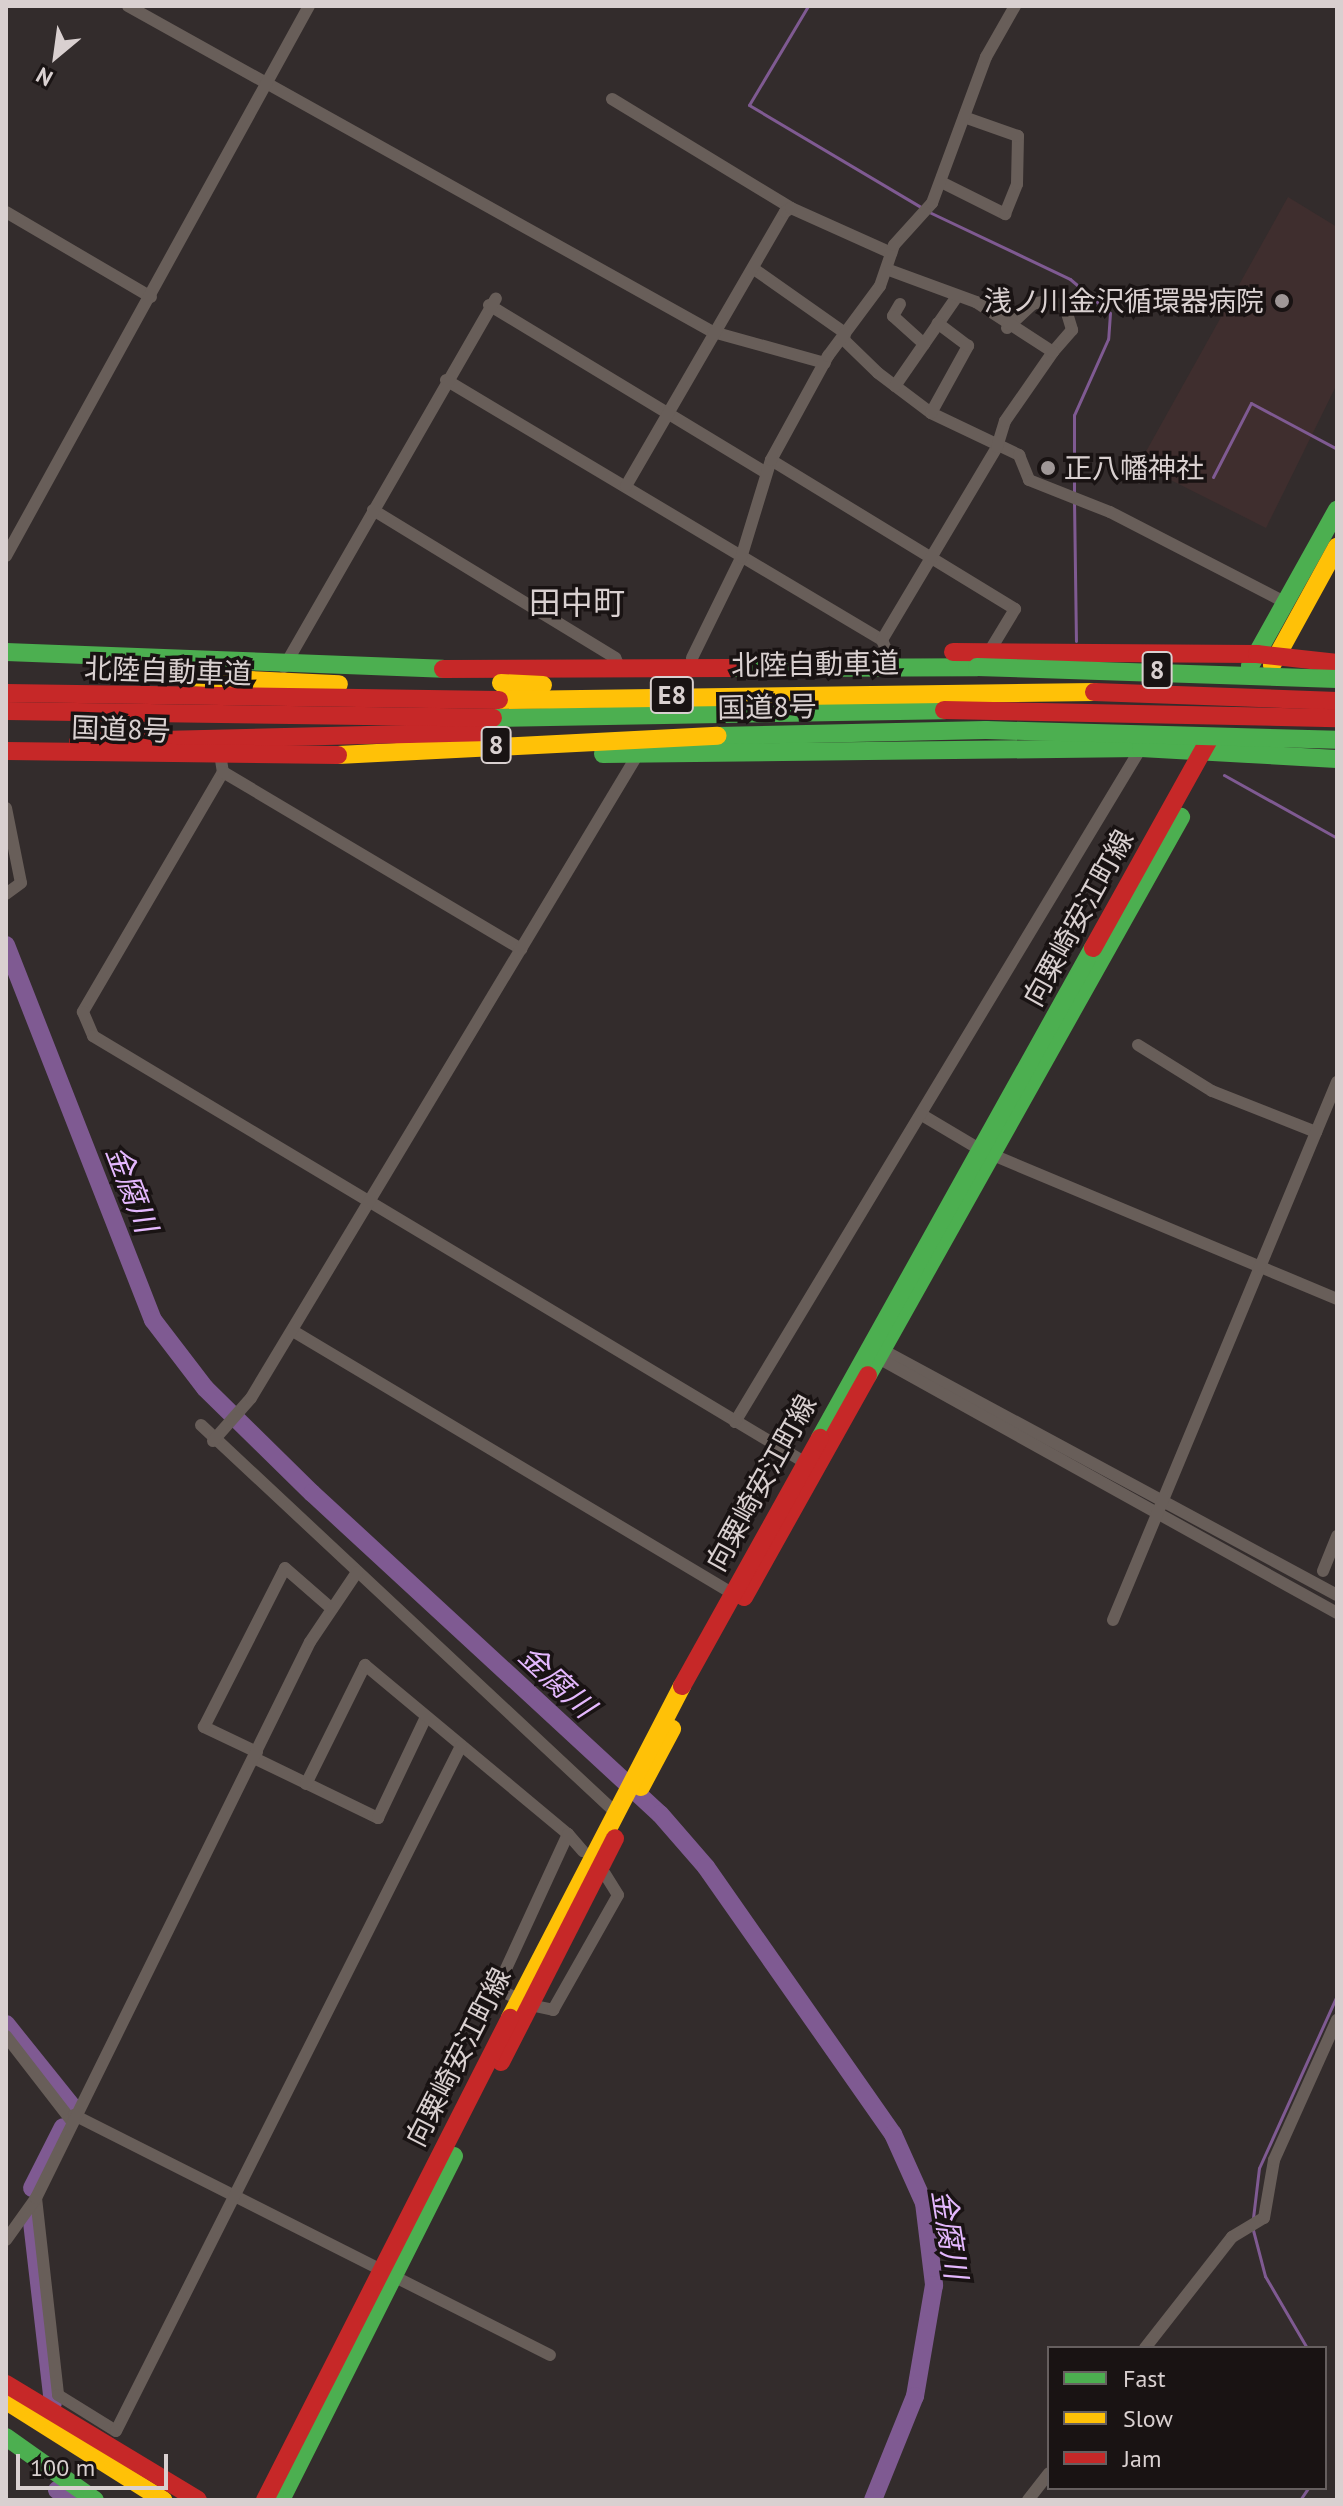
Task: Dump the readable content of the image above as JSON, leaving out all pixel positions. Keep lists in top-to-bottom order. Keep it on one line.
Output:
{"streets":{"main road":["北陸自動車道","8","E8","国道8号","向粟崎安江町線"]},"districts":["田中町"],"water":["金腐川"],"places":["浅ノ川金沢循環器病院","正八幡神社"],"legend":["Fast","Slow","Jam"],"scale_bar":"100 m","north":"bottom left"}
